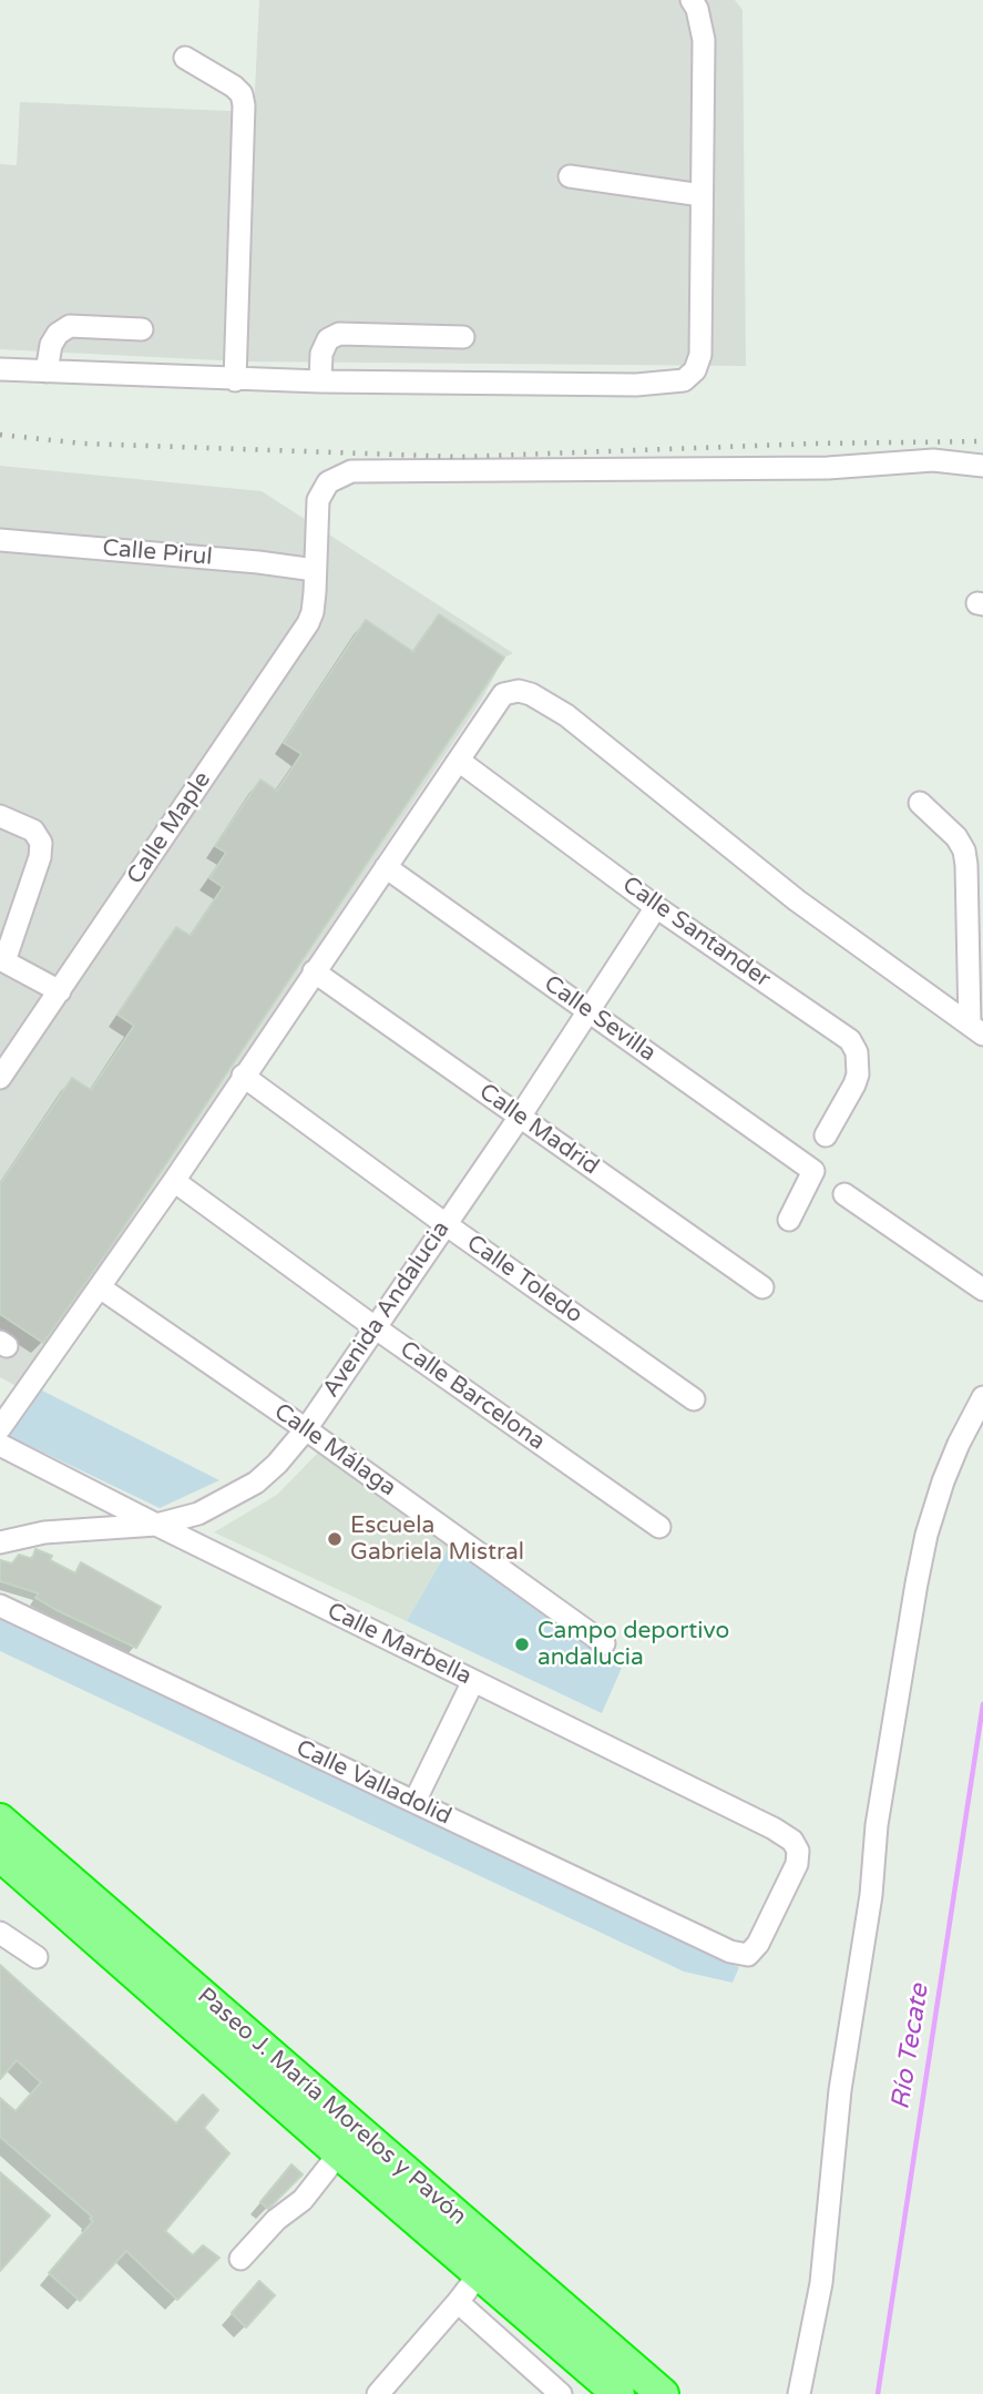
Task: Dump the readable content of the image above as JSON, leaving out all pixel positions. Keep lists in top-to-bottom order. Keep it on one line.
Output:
{"streets":{"highway":["Paseo J. María Morelos y Pavón"],"street":["Calle Pirul","Calle Maple","Calle Santander","Calle Sevilla","Calle Madrid","Calle Toledo","Avenida Andalucia","Calle Barcelona","Calle Málaga","Calle Marbella","Calle Valladolid"]},"crossings":[["Calle Pirul","Calle Maple"],["Calle Santander","Avenida Andalucia"],["Calle Sevilla","Avenida Andalucia"],["Calle Madrid","Avenida Andalucia"],["Calle Toledo","Avenida Andalucia"],["Avenida Andalucia","Calle Barcelona"],["Avenida Andalucia","Calle Málaga"],["Avenida Andalucia","Calle Marbella"],["Calle Marbella","Calle Valladolid"]],"water":["Río Tecate"],"places":["Escuela Gabriela Mistral","Campo deportivo andalucia"]}
